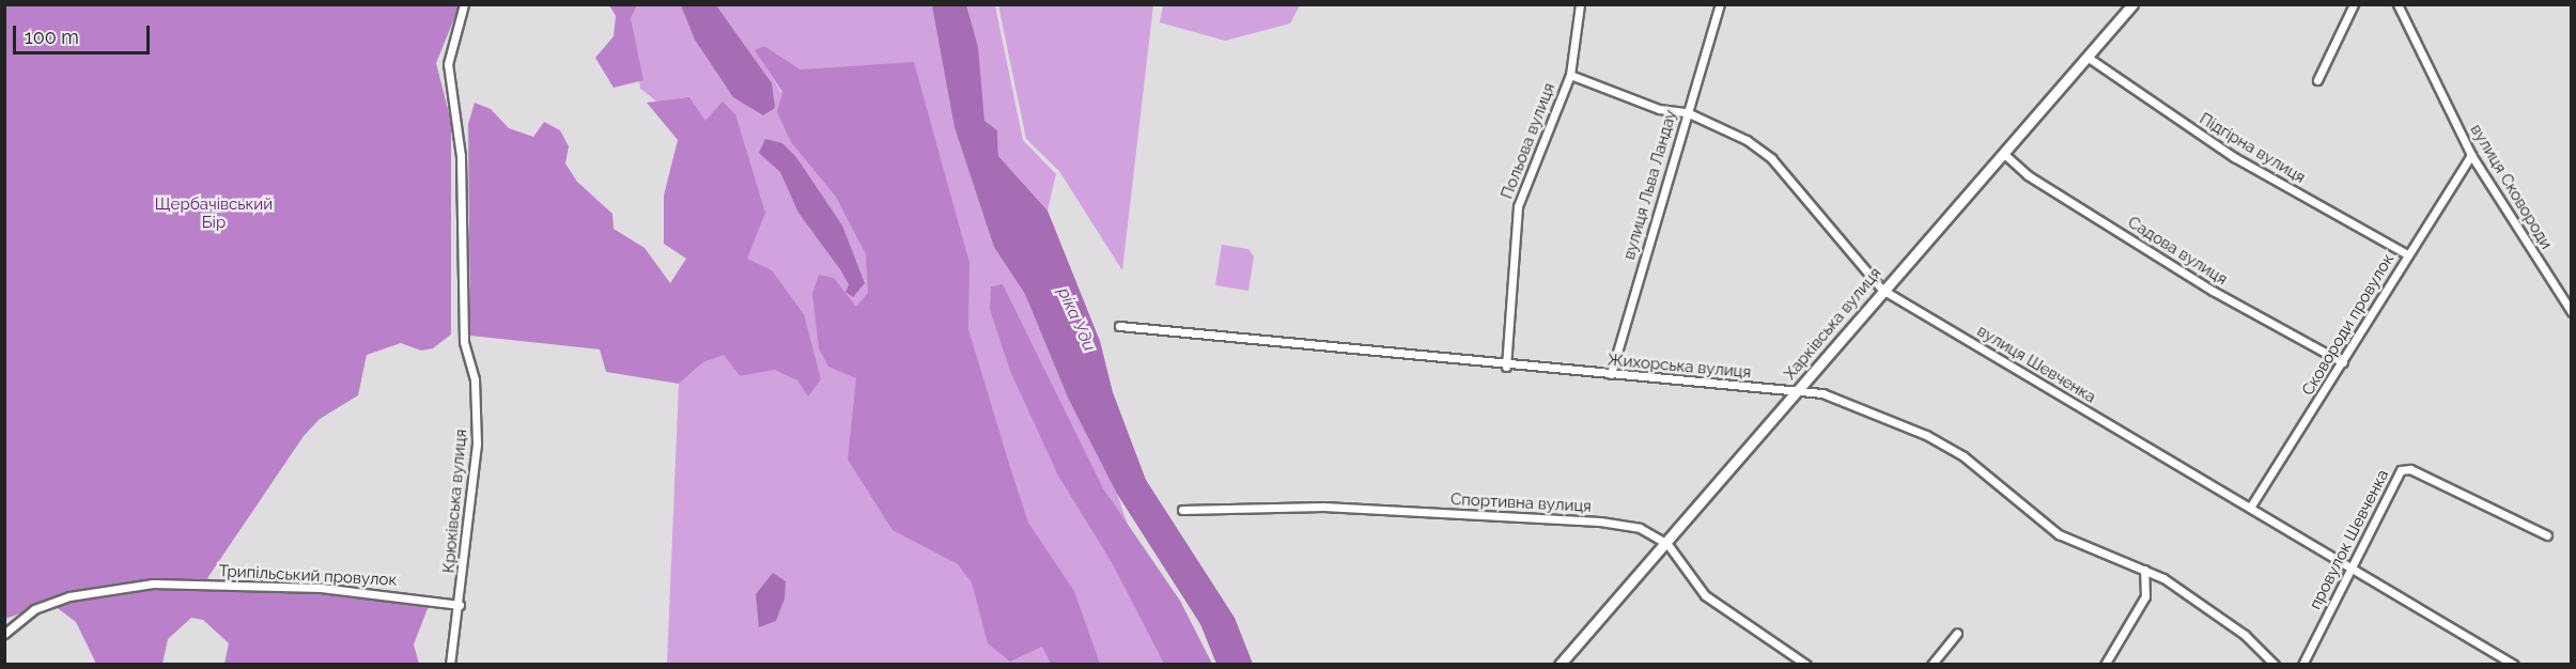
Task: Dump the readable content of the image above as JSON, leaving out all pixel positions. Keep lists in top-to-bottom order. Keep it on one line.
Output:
{"streets":{"main road":["Харківська вулиця"],"street":["Польова вулиця","Підгірна вулиця","вулиця Льва Ландау","вулиця Сковороди","Садова вулиця","Сковороди провулок","вулиця Шевченка","Жихорська вулиця","Крюківська вулиця","Спортивна вулиця","провулок Шевченка","Трипільський провулок"]},"crossings":[["Польова вулиця","вулиця Шевченка"],["Польова вулиця","Жихорська вулиця"],["Підгірна вулиця","Харківська вулиця"],["Підгірна вулиця","Сковороди провулок"],["вулиця Льва Ландау","вулиця Шевченка"],["вулиця Льва Ландау","Жихорська вулиця"],["вулиця Сковороди","Сковороди провулок"],["Садова вулиця","Харківська вулиця"],["Садова вулиця","Сковороди провулок"],["Харківська вулиця","вулиця Шевченка"],["Харківська вулиця","Жихорська вулиця"],["Харківська вулиця","Спортивна вулиця"],["Сковороди провулок","вулиця Шевченка"],["вулиця Шевченка","провулок Шевченка"],["Крюківська вулиця","Трипільський провулок"]],"water":["ріка Уди"],"parks":["Щербачівський Бір"],"scale_bar":"100 m"}
